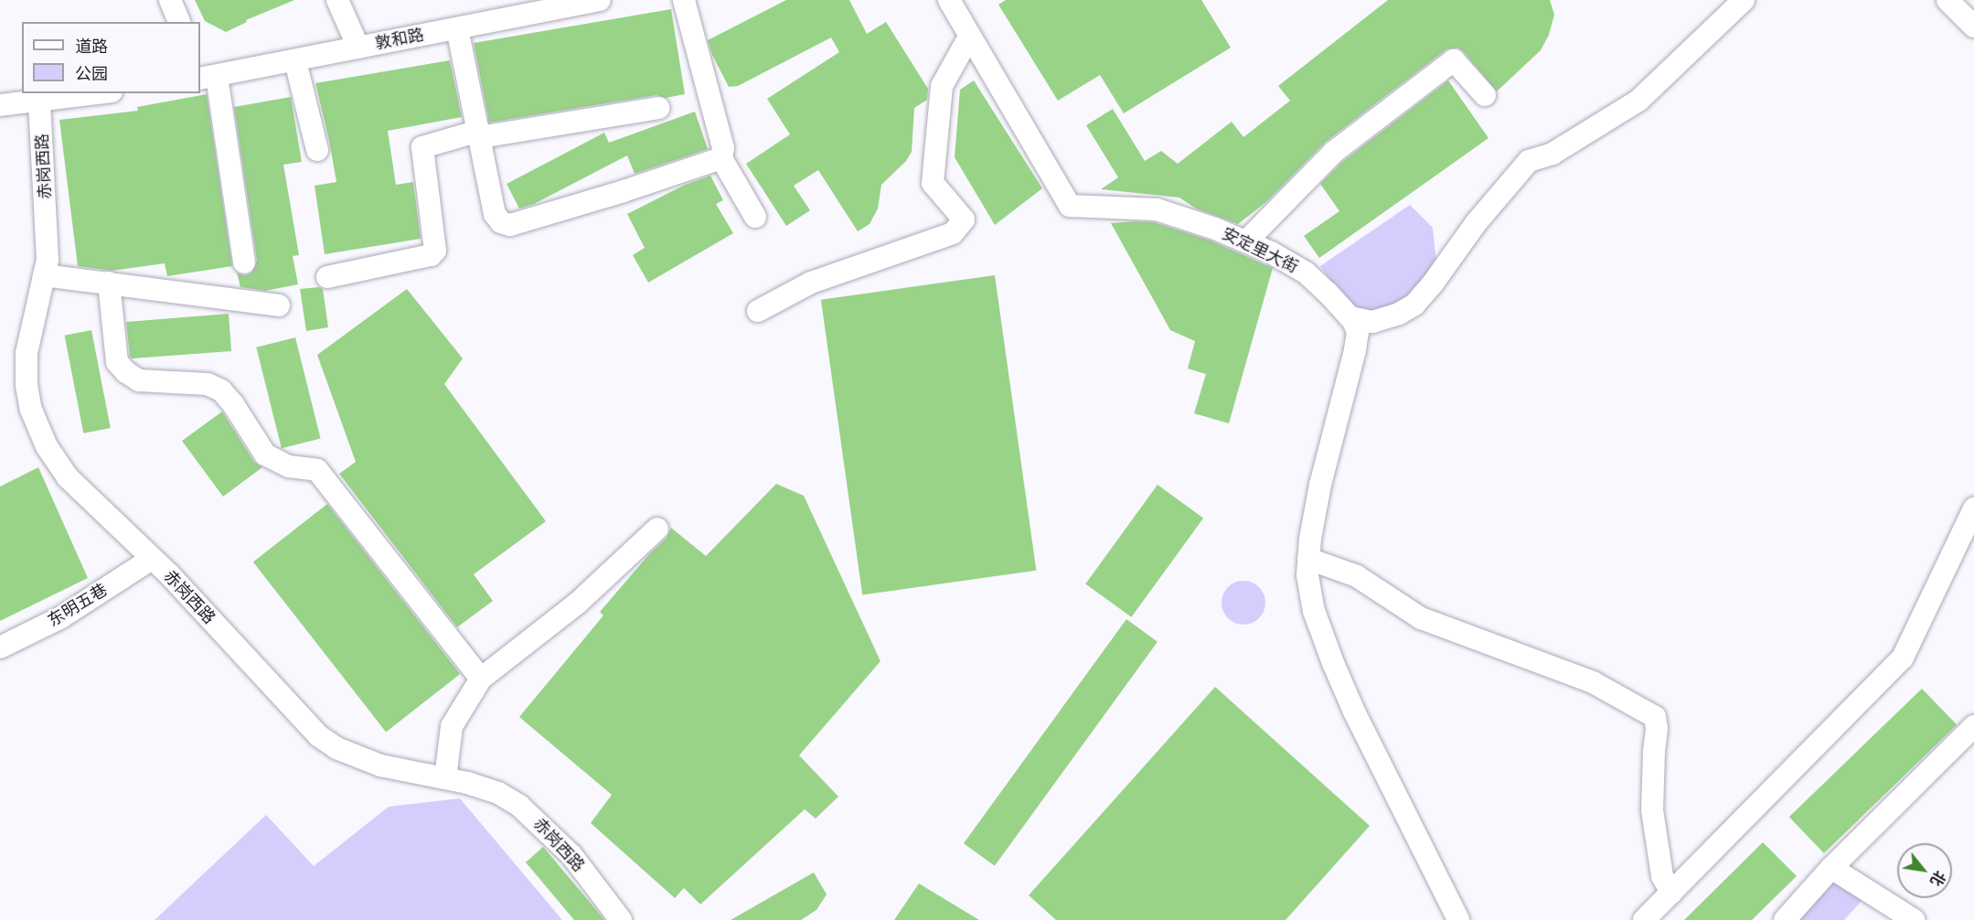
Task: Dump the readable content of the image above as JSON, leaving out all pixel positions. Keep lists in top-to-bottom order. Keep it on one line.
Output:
{"streets":{"street":["敦和路","赤岗西路","安定里大街","东明五巷"]},"crossings":[["赤岗西路","东明五巷"]],"legend":["道路","公园"],"north":"bottom right"}
